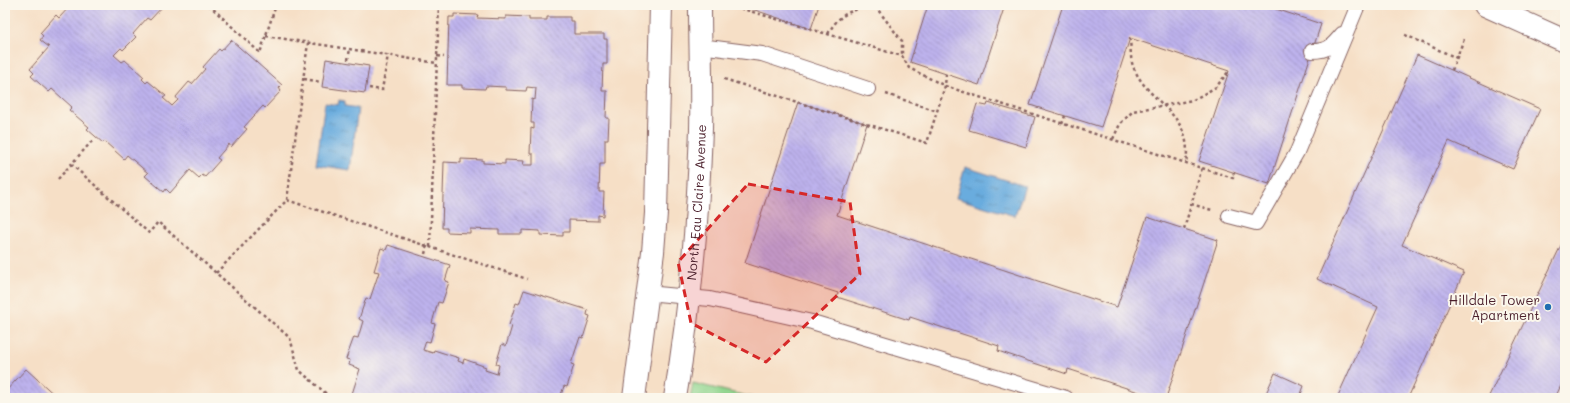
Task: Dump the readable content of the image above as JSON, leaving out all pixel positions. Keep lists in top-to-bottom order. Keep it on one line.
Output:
{"streets":{"street":["North Eau Claire Avenue"]},"places":["Hilldale Tower Apartment"]}
